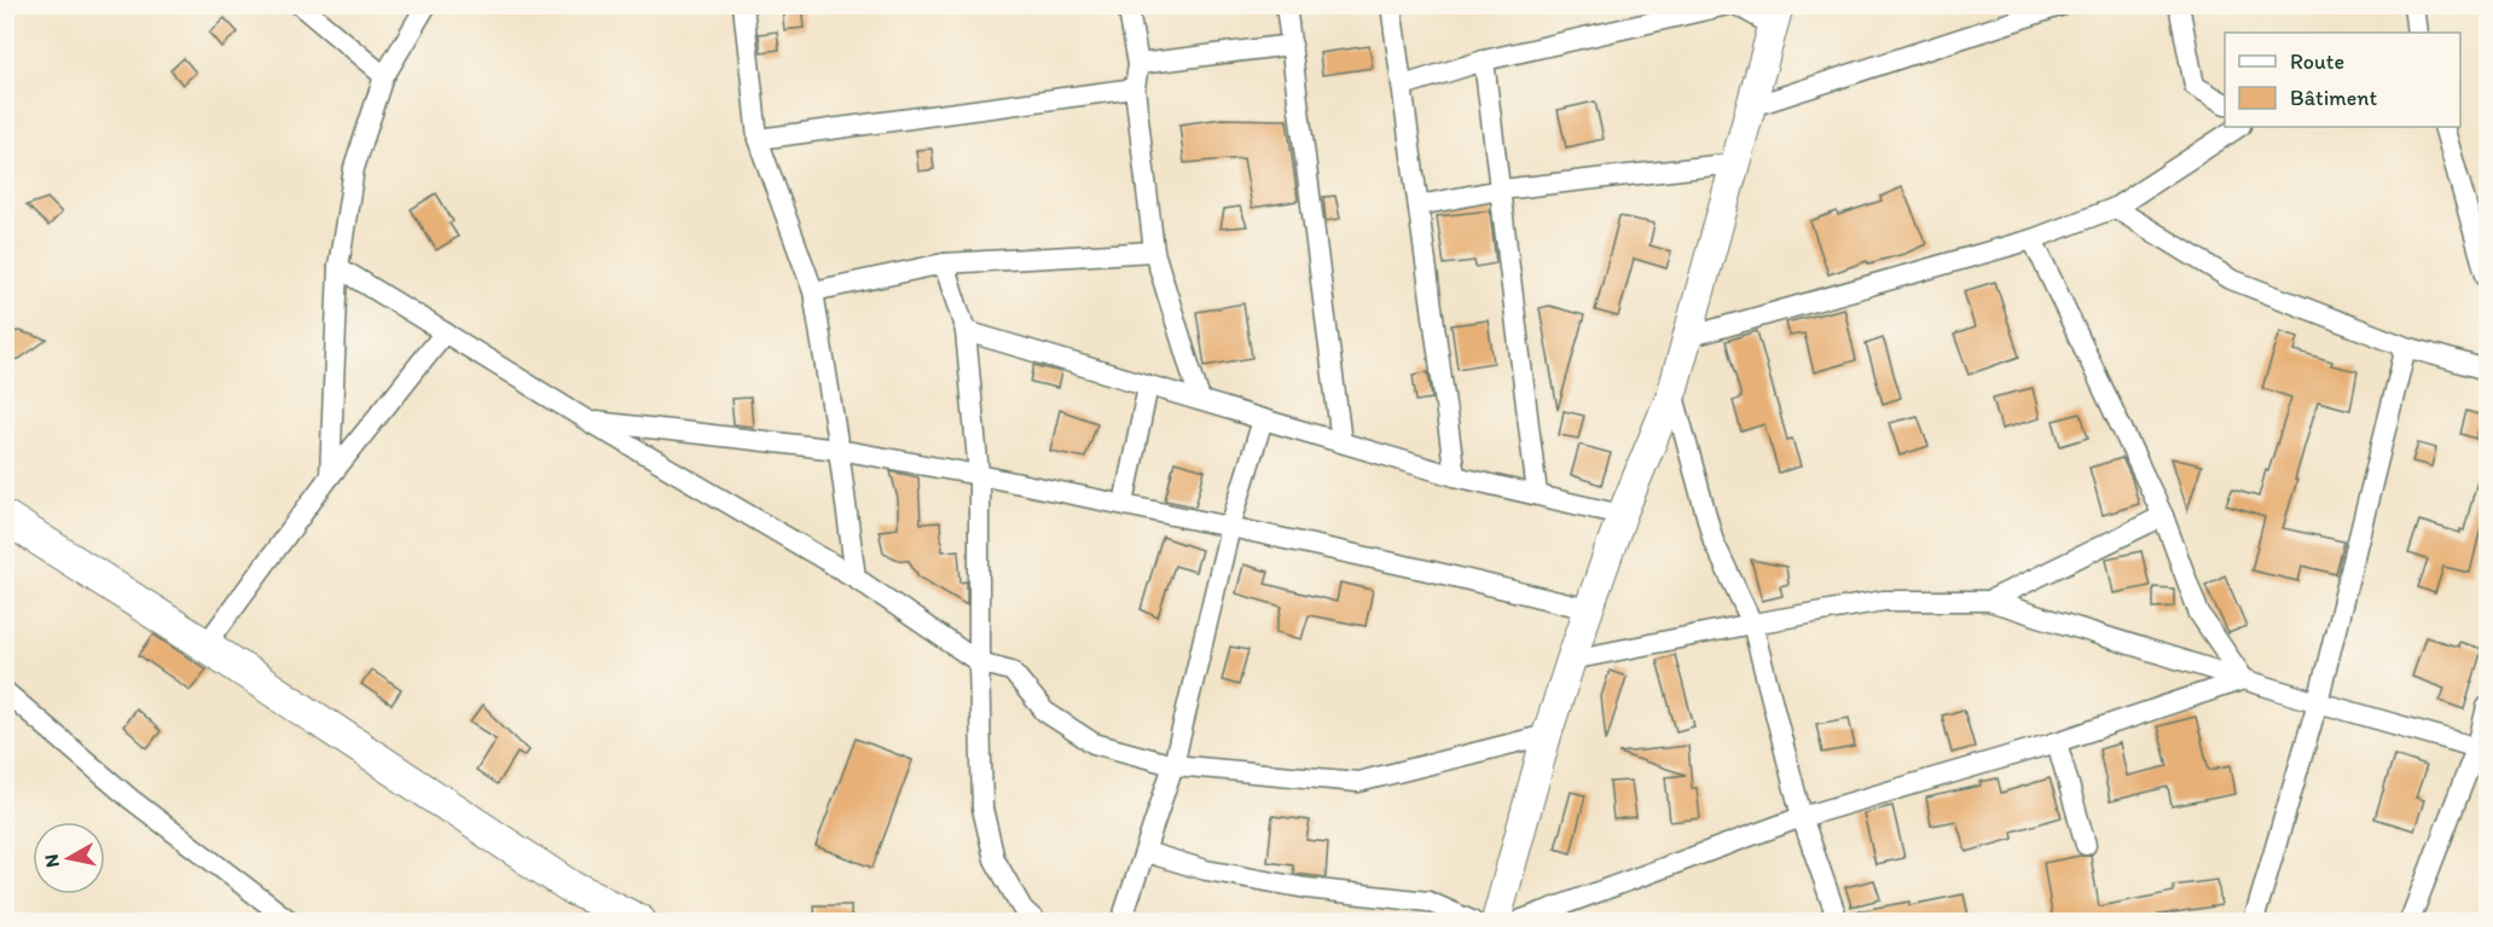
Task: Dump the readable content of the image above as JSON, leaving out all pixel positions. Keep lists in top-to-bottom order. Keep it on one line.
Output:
{"legend":["Route","Bâtiment"],"north":"left"}
